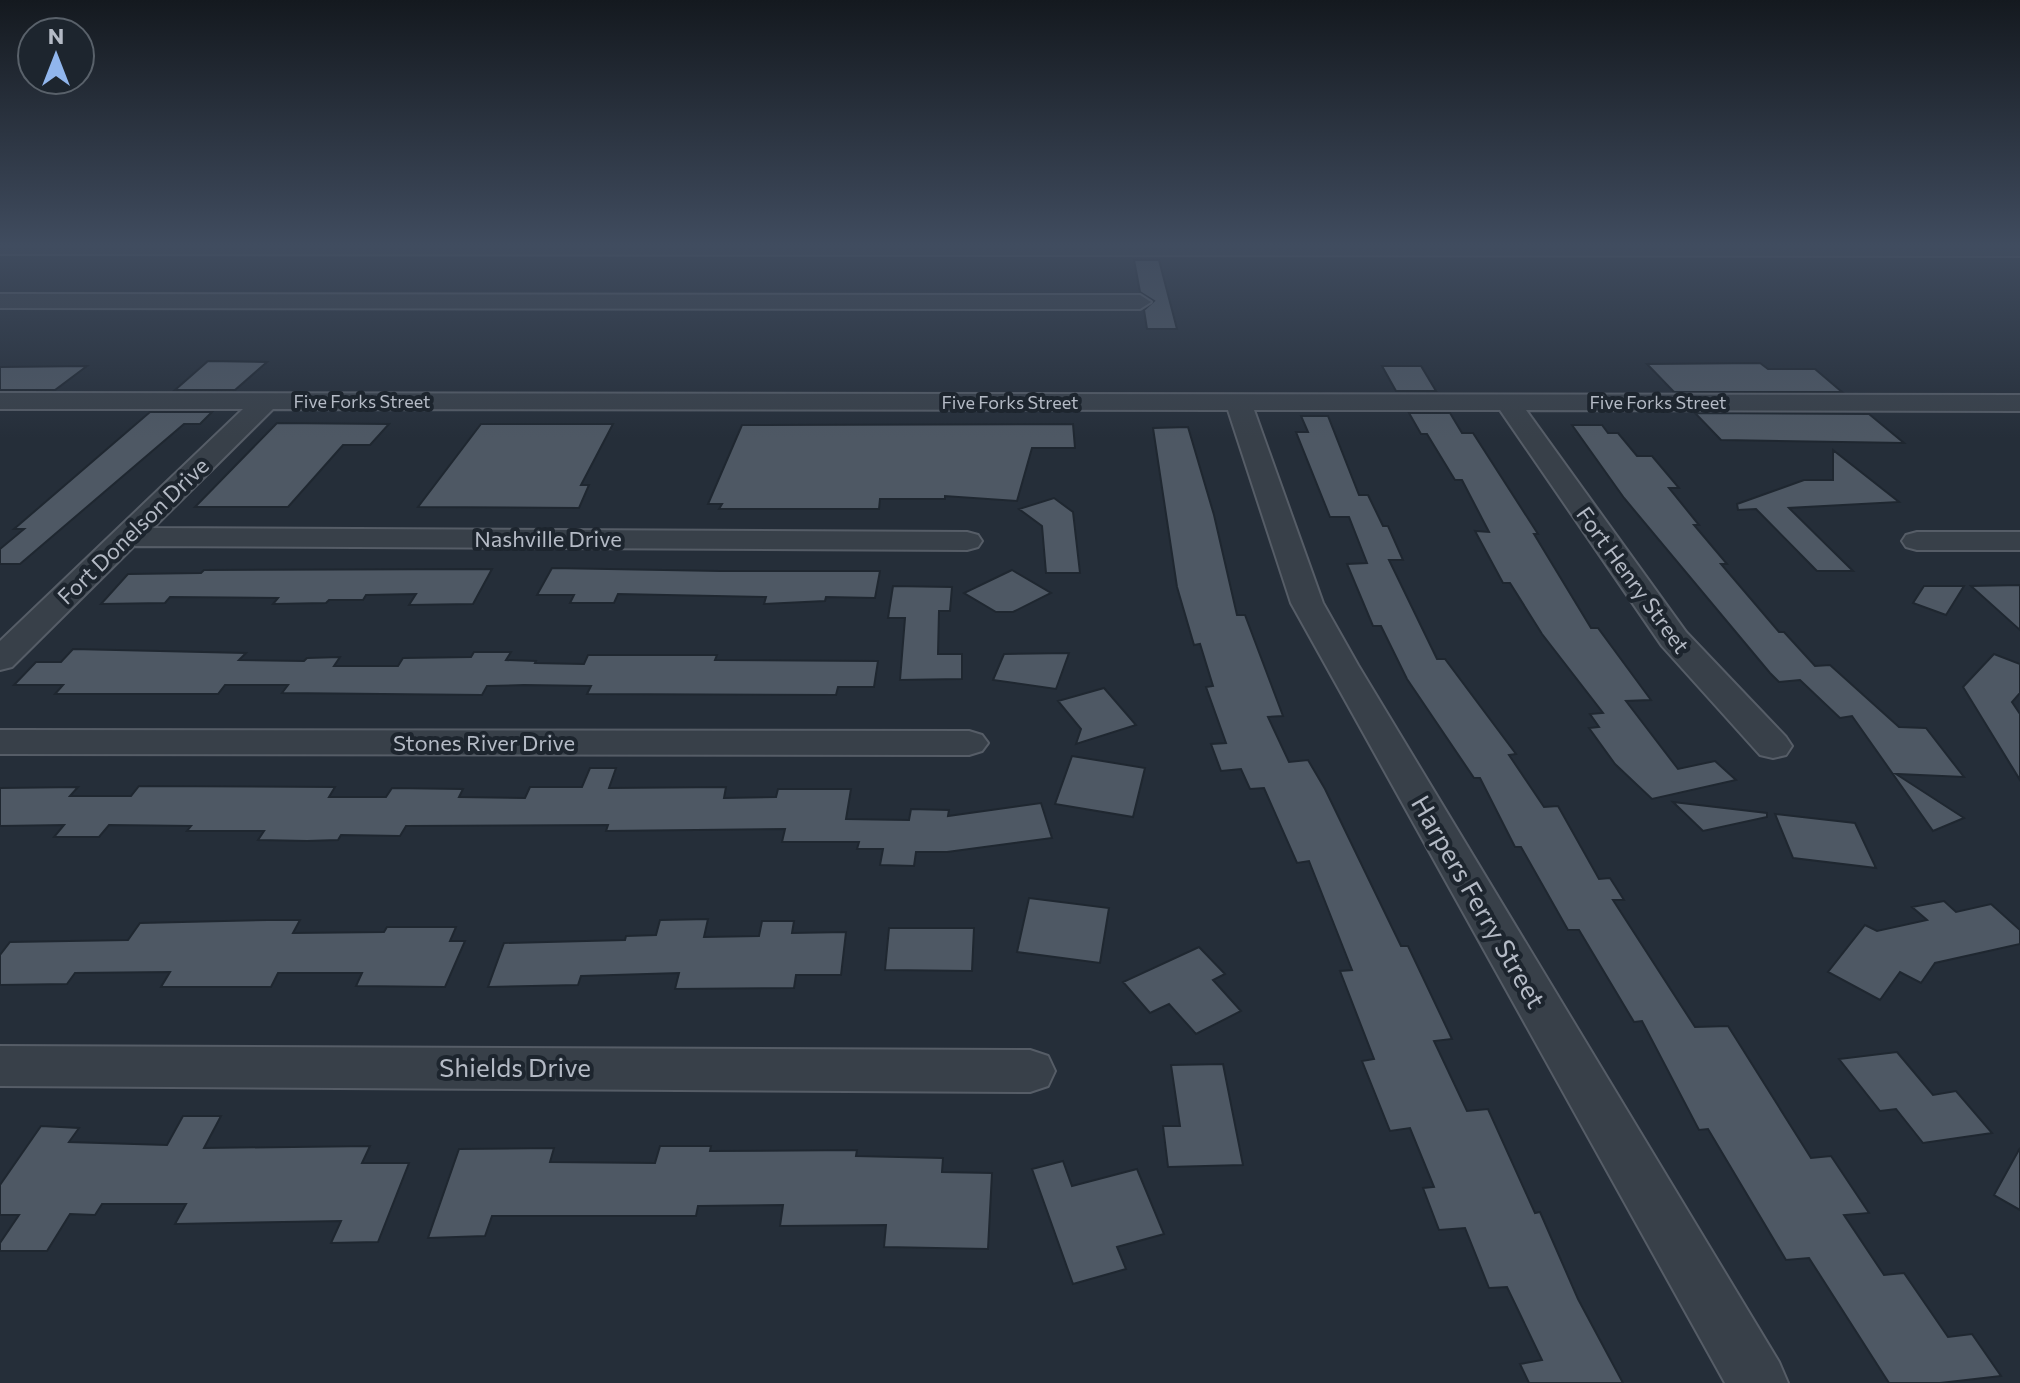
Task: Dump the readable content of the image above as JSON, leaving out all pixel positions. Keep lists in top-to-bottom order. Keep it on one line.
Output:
{"streets":{"street":["Five Forks Street","Fort Donelson Drive","Nashville Drive","Fort Henry Street","Stones River Drive","Harpers Ferry Street","Shields Drive"]},"crossings":[["Five Forks Street","Fort Donelson Drive"],["Five Forks Street","Fort Henry Street"],["Five Forks Street","Harpers Ferry Street"],["Fort Donelson Drive","Nashville Drive"]],"north":"top"}
